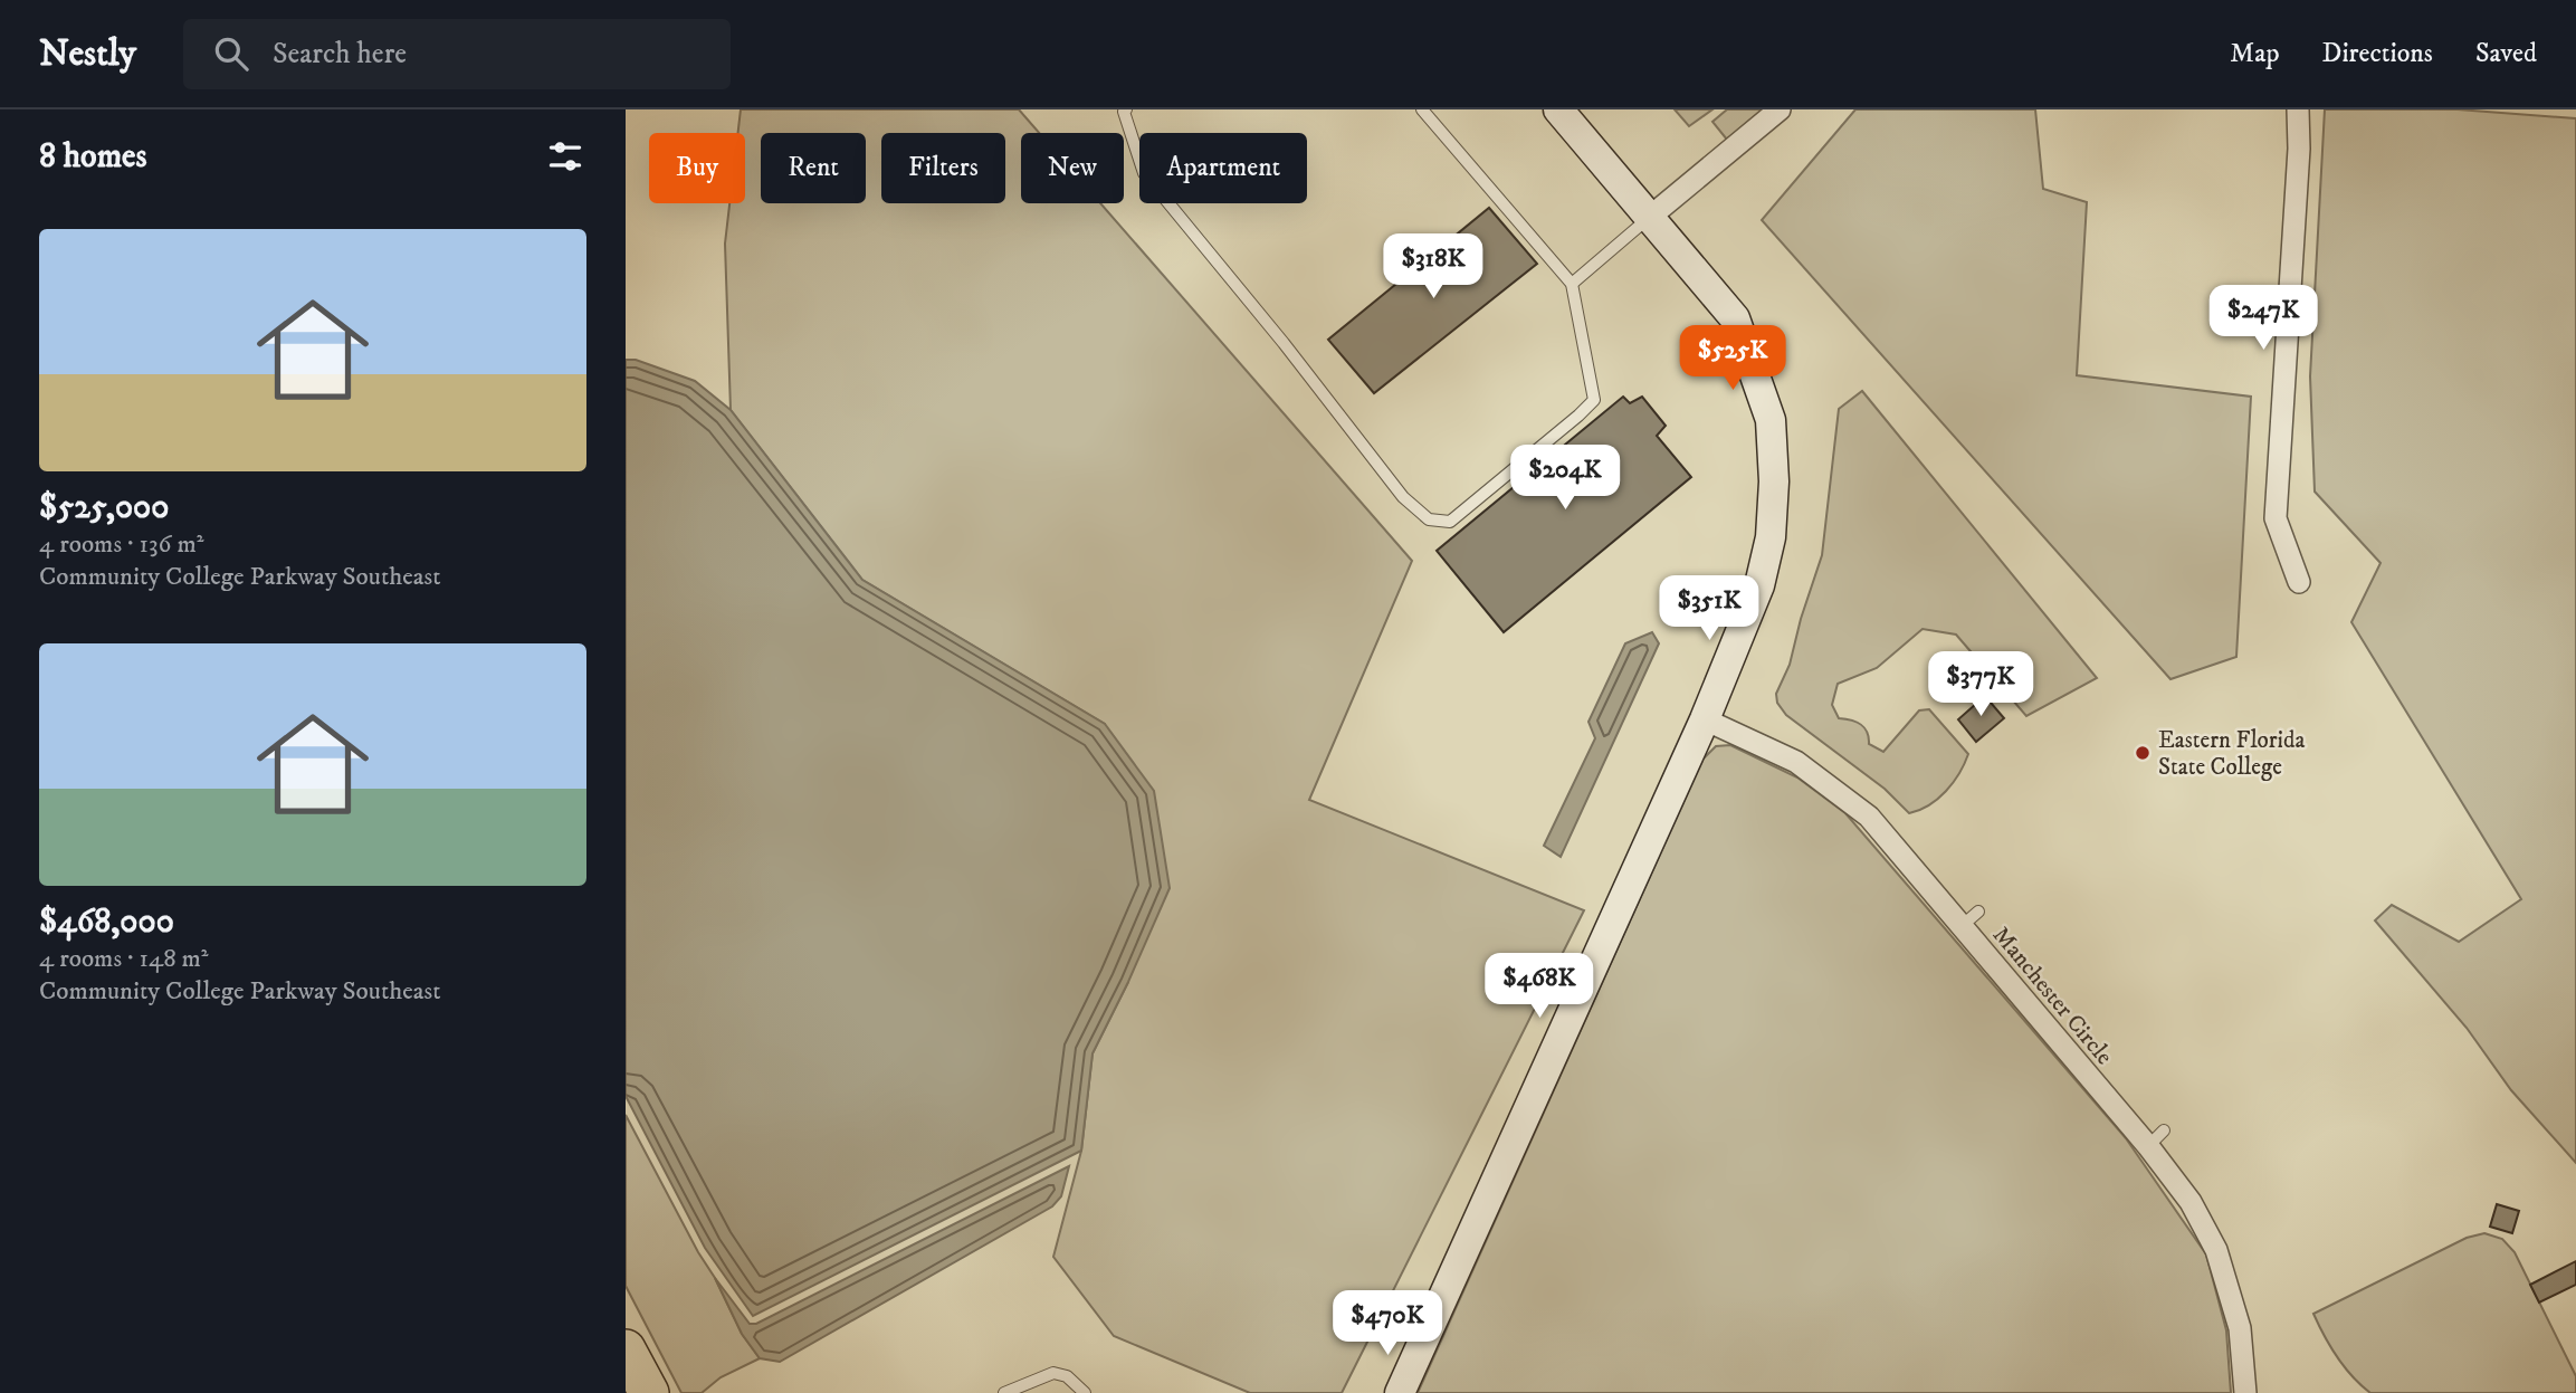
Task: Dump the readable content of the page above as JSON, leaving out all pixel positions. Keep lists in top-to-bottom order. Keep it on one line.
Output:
{"streets":{"street":["Manchester Circle"]},"places":["Eastern Florida State College"],"page":{"header":"Nestly","search":"Search here","nav":["Map","Directions","Saved"],"heading":"8 homes","chip":["Buy","Rent","Filters","New","Apartment"],"list":[{"name":"$525,000","note":"4 rooms · 136 m² · Community College Parkway Southeast"},{"name":"$468,000","note":"4 rooms · 148 m² · Community College Parkway Southeast"}],"price":["$318K","$247K","$525K","$204K","$351K","$377K","$468K","$470K"]}}
